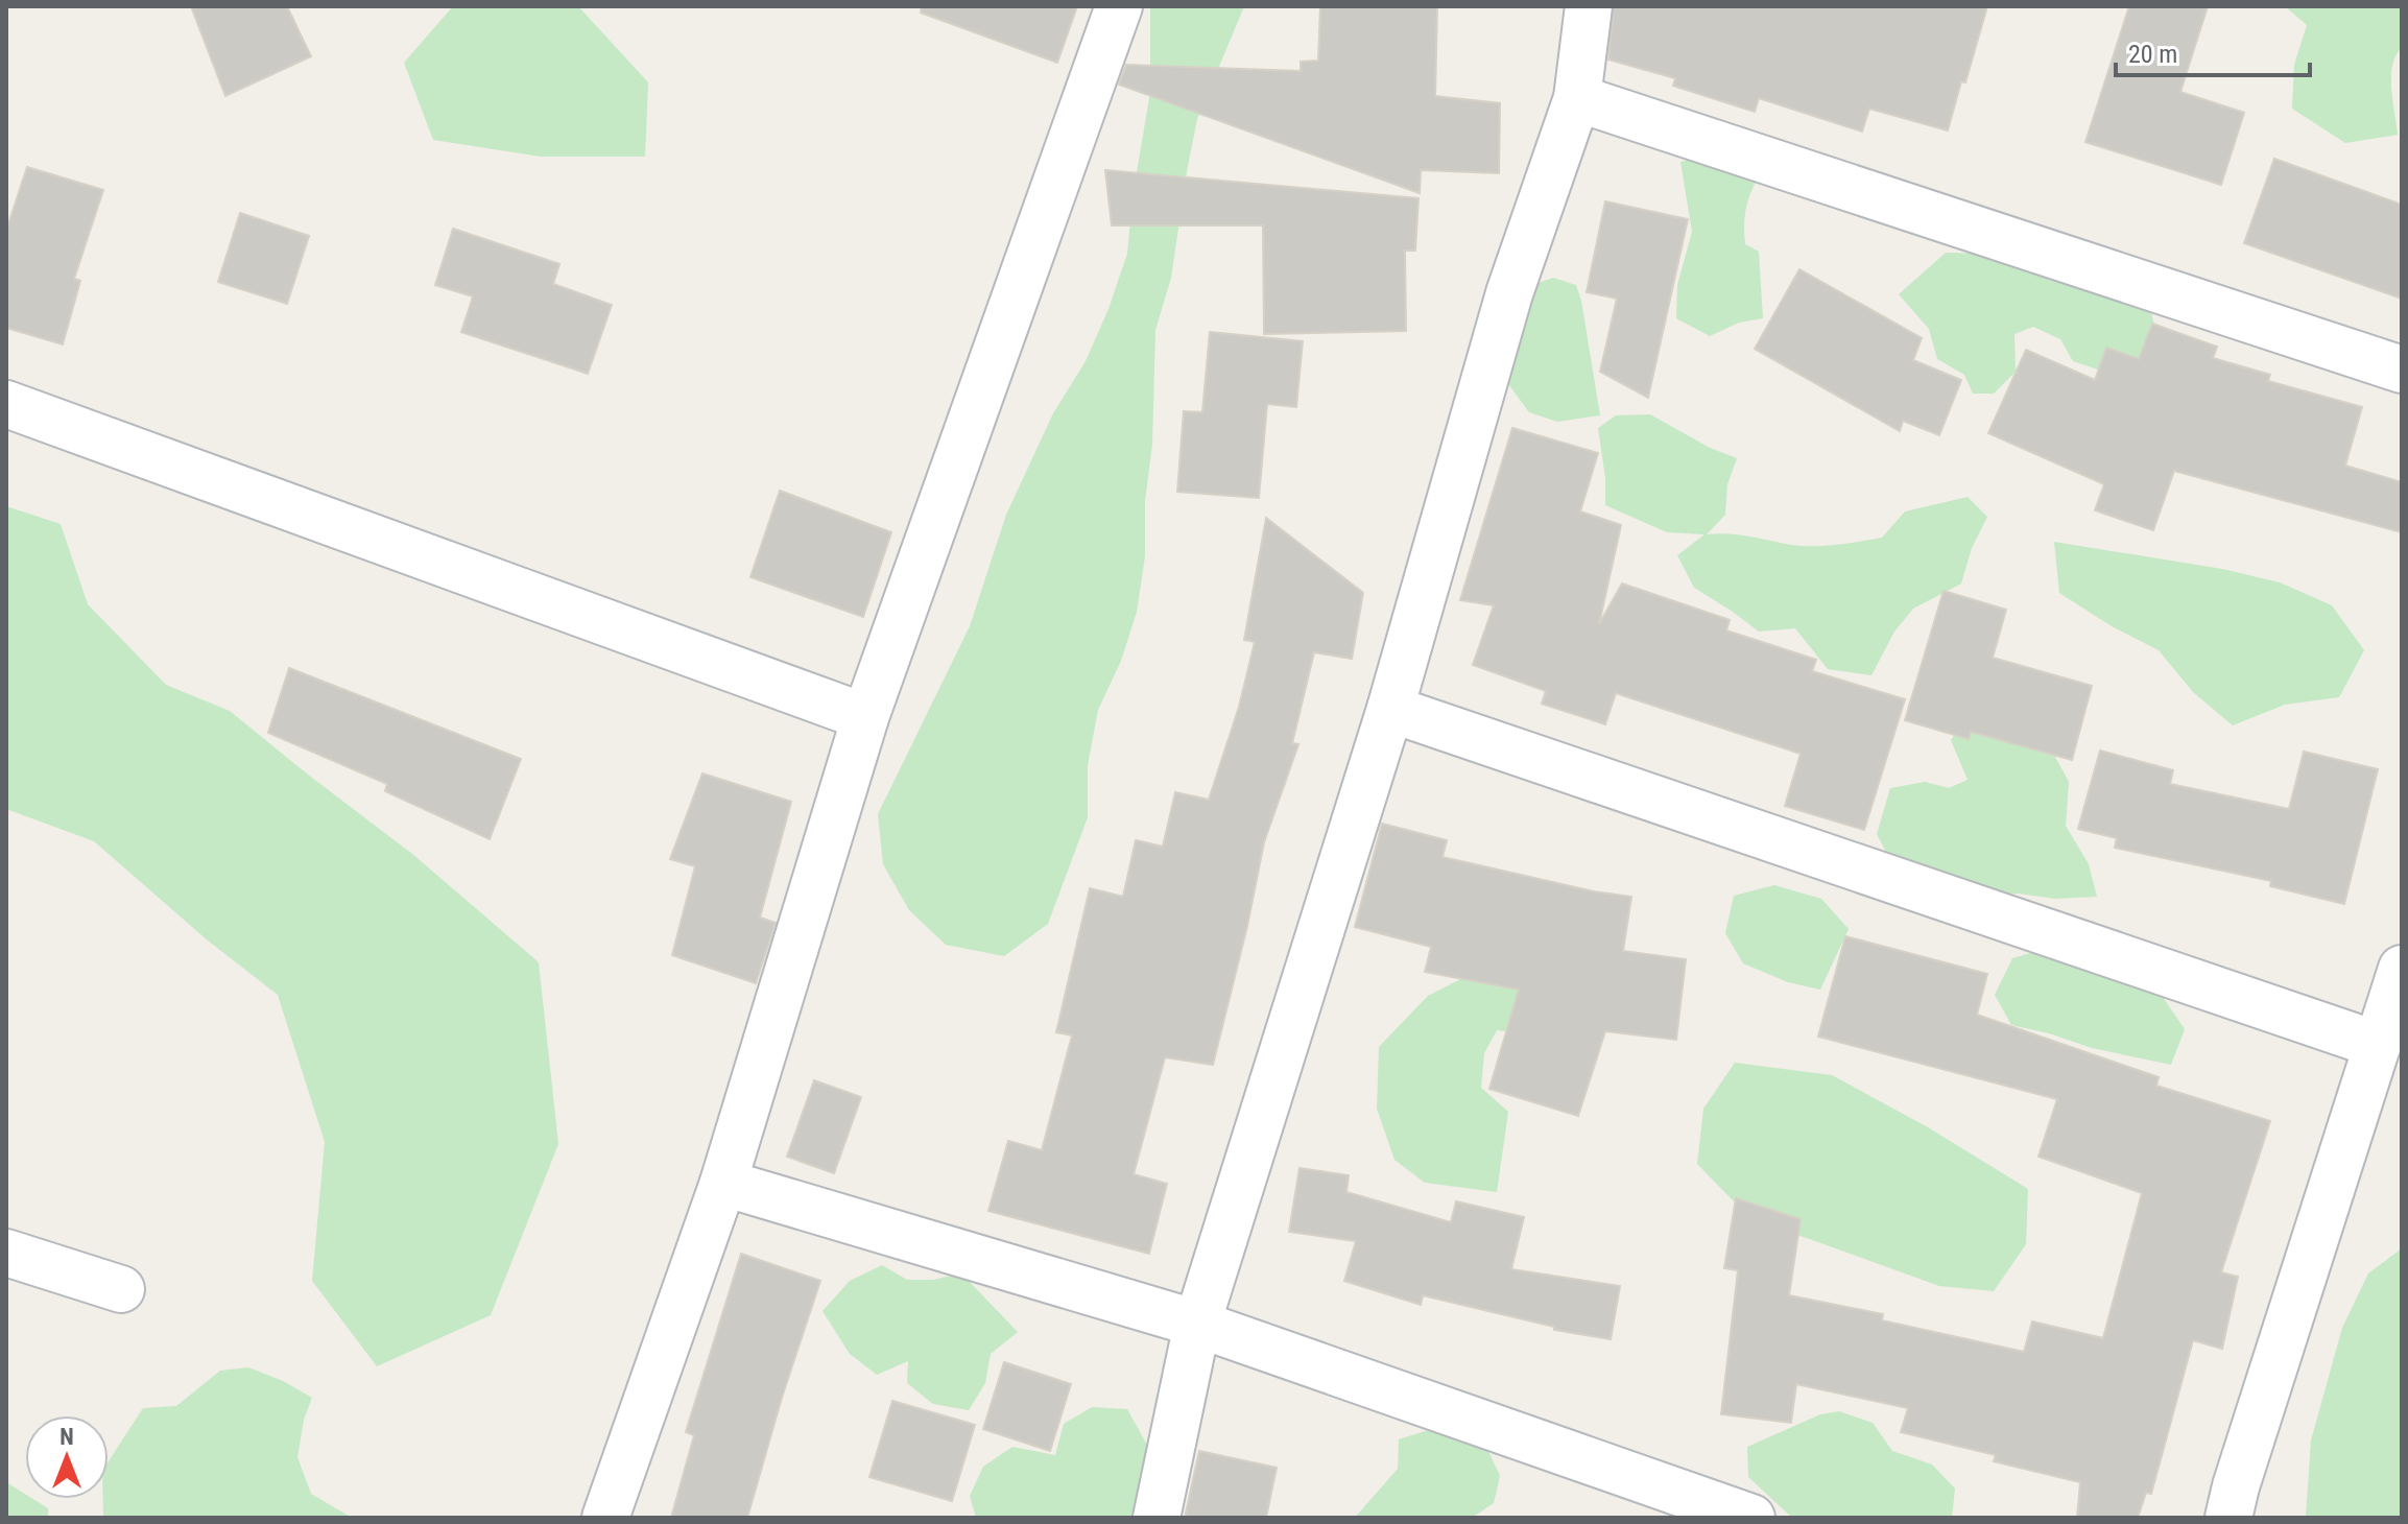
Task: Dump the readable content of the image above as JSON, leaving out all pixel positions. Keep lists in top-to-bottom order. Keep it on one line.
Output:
{"scale_bar":"20 m","north":"top"}
